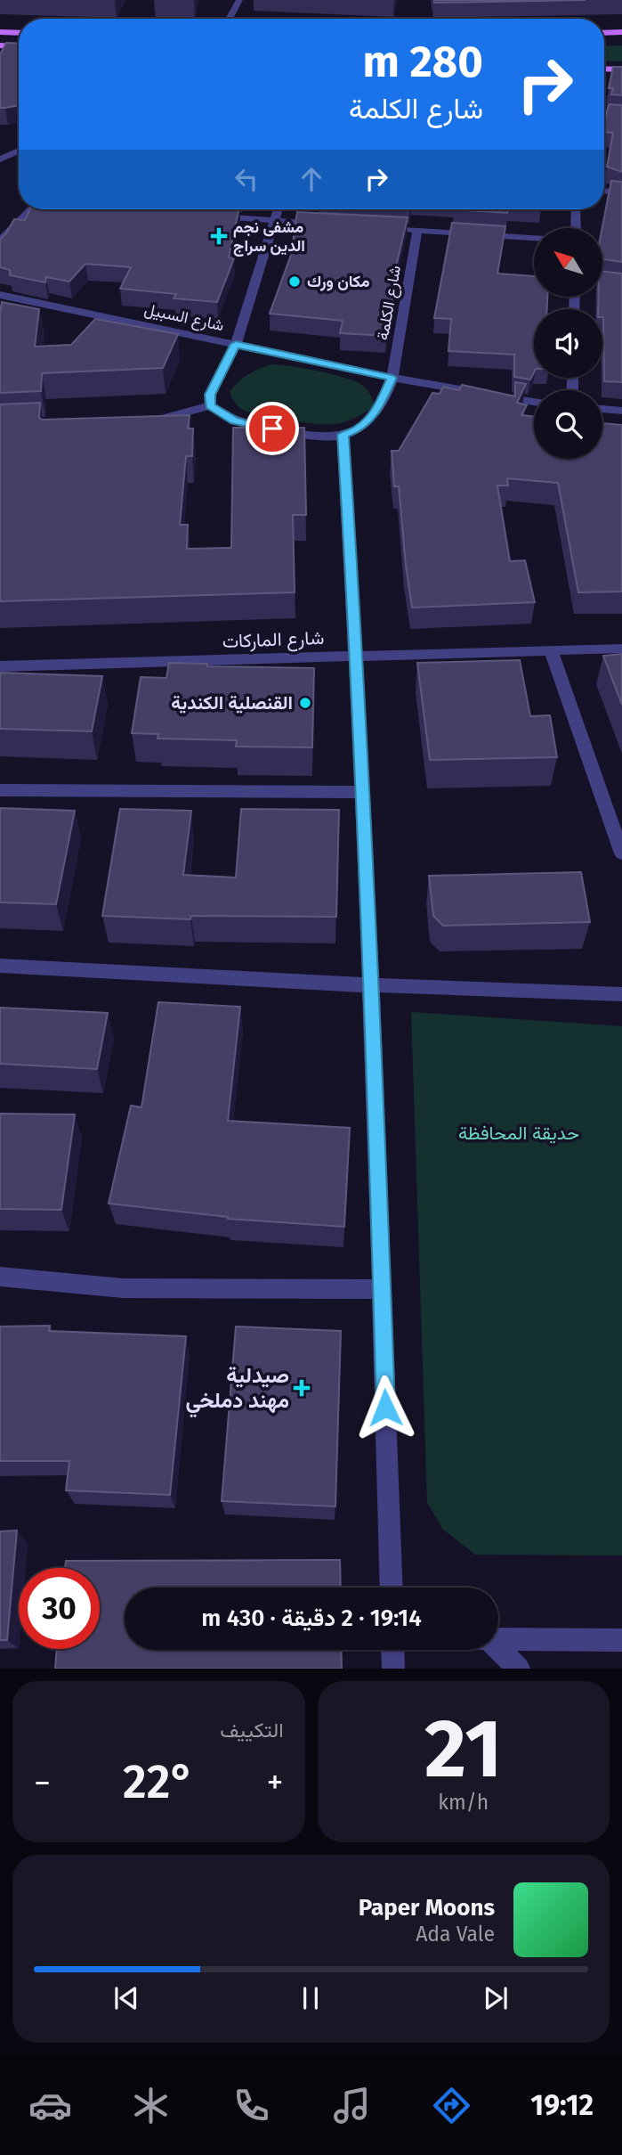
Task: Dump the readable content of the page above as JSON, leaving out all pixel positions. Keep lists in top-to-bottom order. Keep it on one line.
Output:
{"streets":{"street":["شارع الكلمة","شارع السبيل","شارع الماركات"]},"crossings":[["شارع الكلمة","شارع السبيل"]],"parks":["حديقة المحافظة"],"places":{"health":["مشفى نجم الدين سراج","صيدلية مهند دملخي"],"other":["مكان ورك","القنصلية الكندية"]},"north":"top left","page":{"turn":["280 m","شارع الكلمة"],"limit":"30","trip":"19:14 · 2 دقيقة · 430 m","tile":[["21","km/h"],"التكييف"],"heat":["−","22°","+"],"song":["Paper Moons","Ada Vale"],"tabs":"19:12"}}
